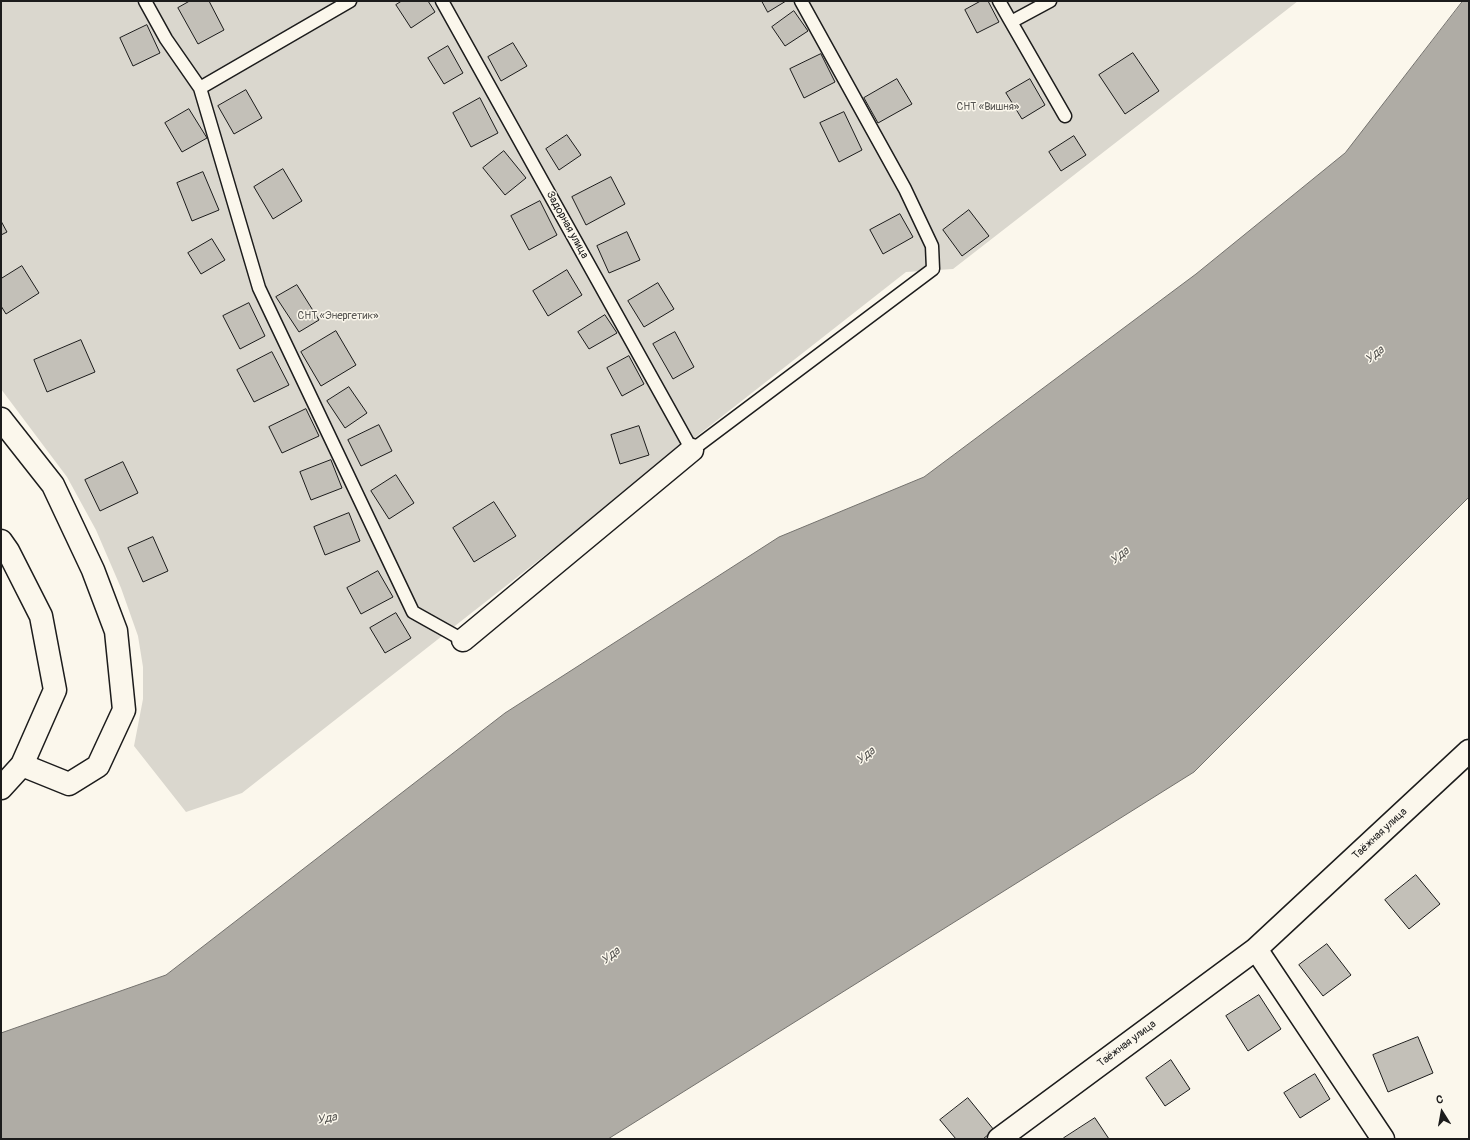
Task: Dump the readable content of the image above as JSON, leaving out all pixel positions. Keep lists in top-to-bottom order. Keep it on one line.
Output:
{"streets":{"street":["Таёжная улица"],"lane":["Задорная улица"]},"water":["Уда"],"parks":["СНТ «Вишня»","СНТ «Энергетик»"],"north":"top"}
